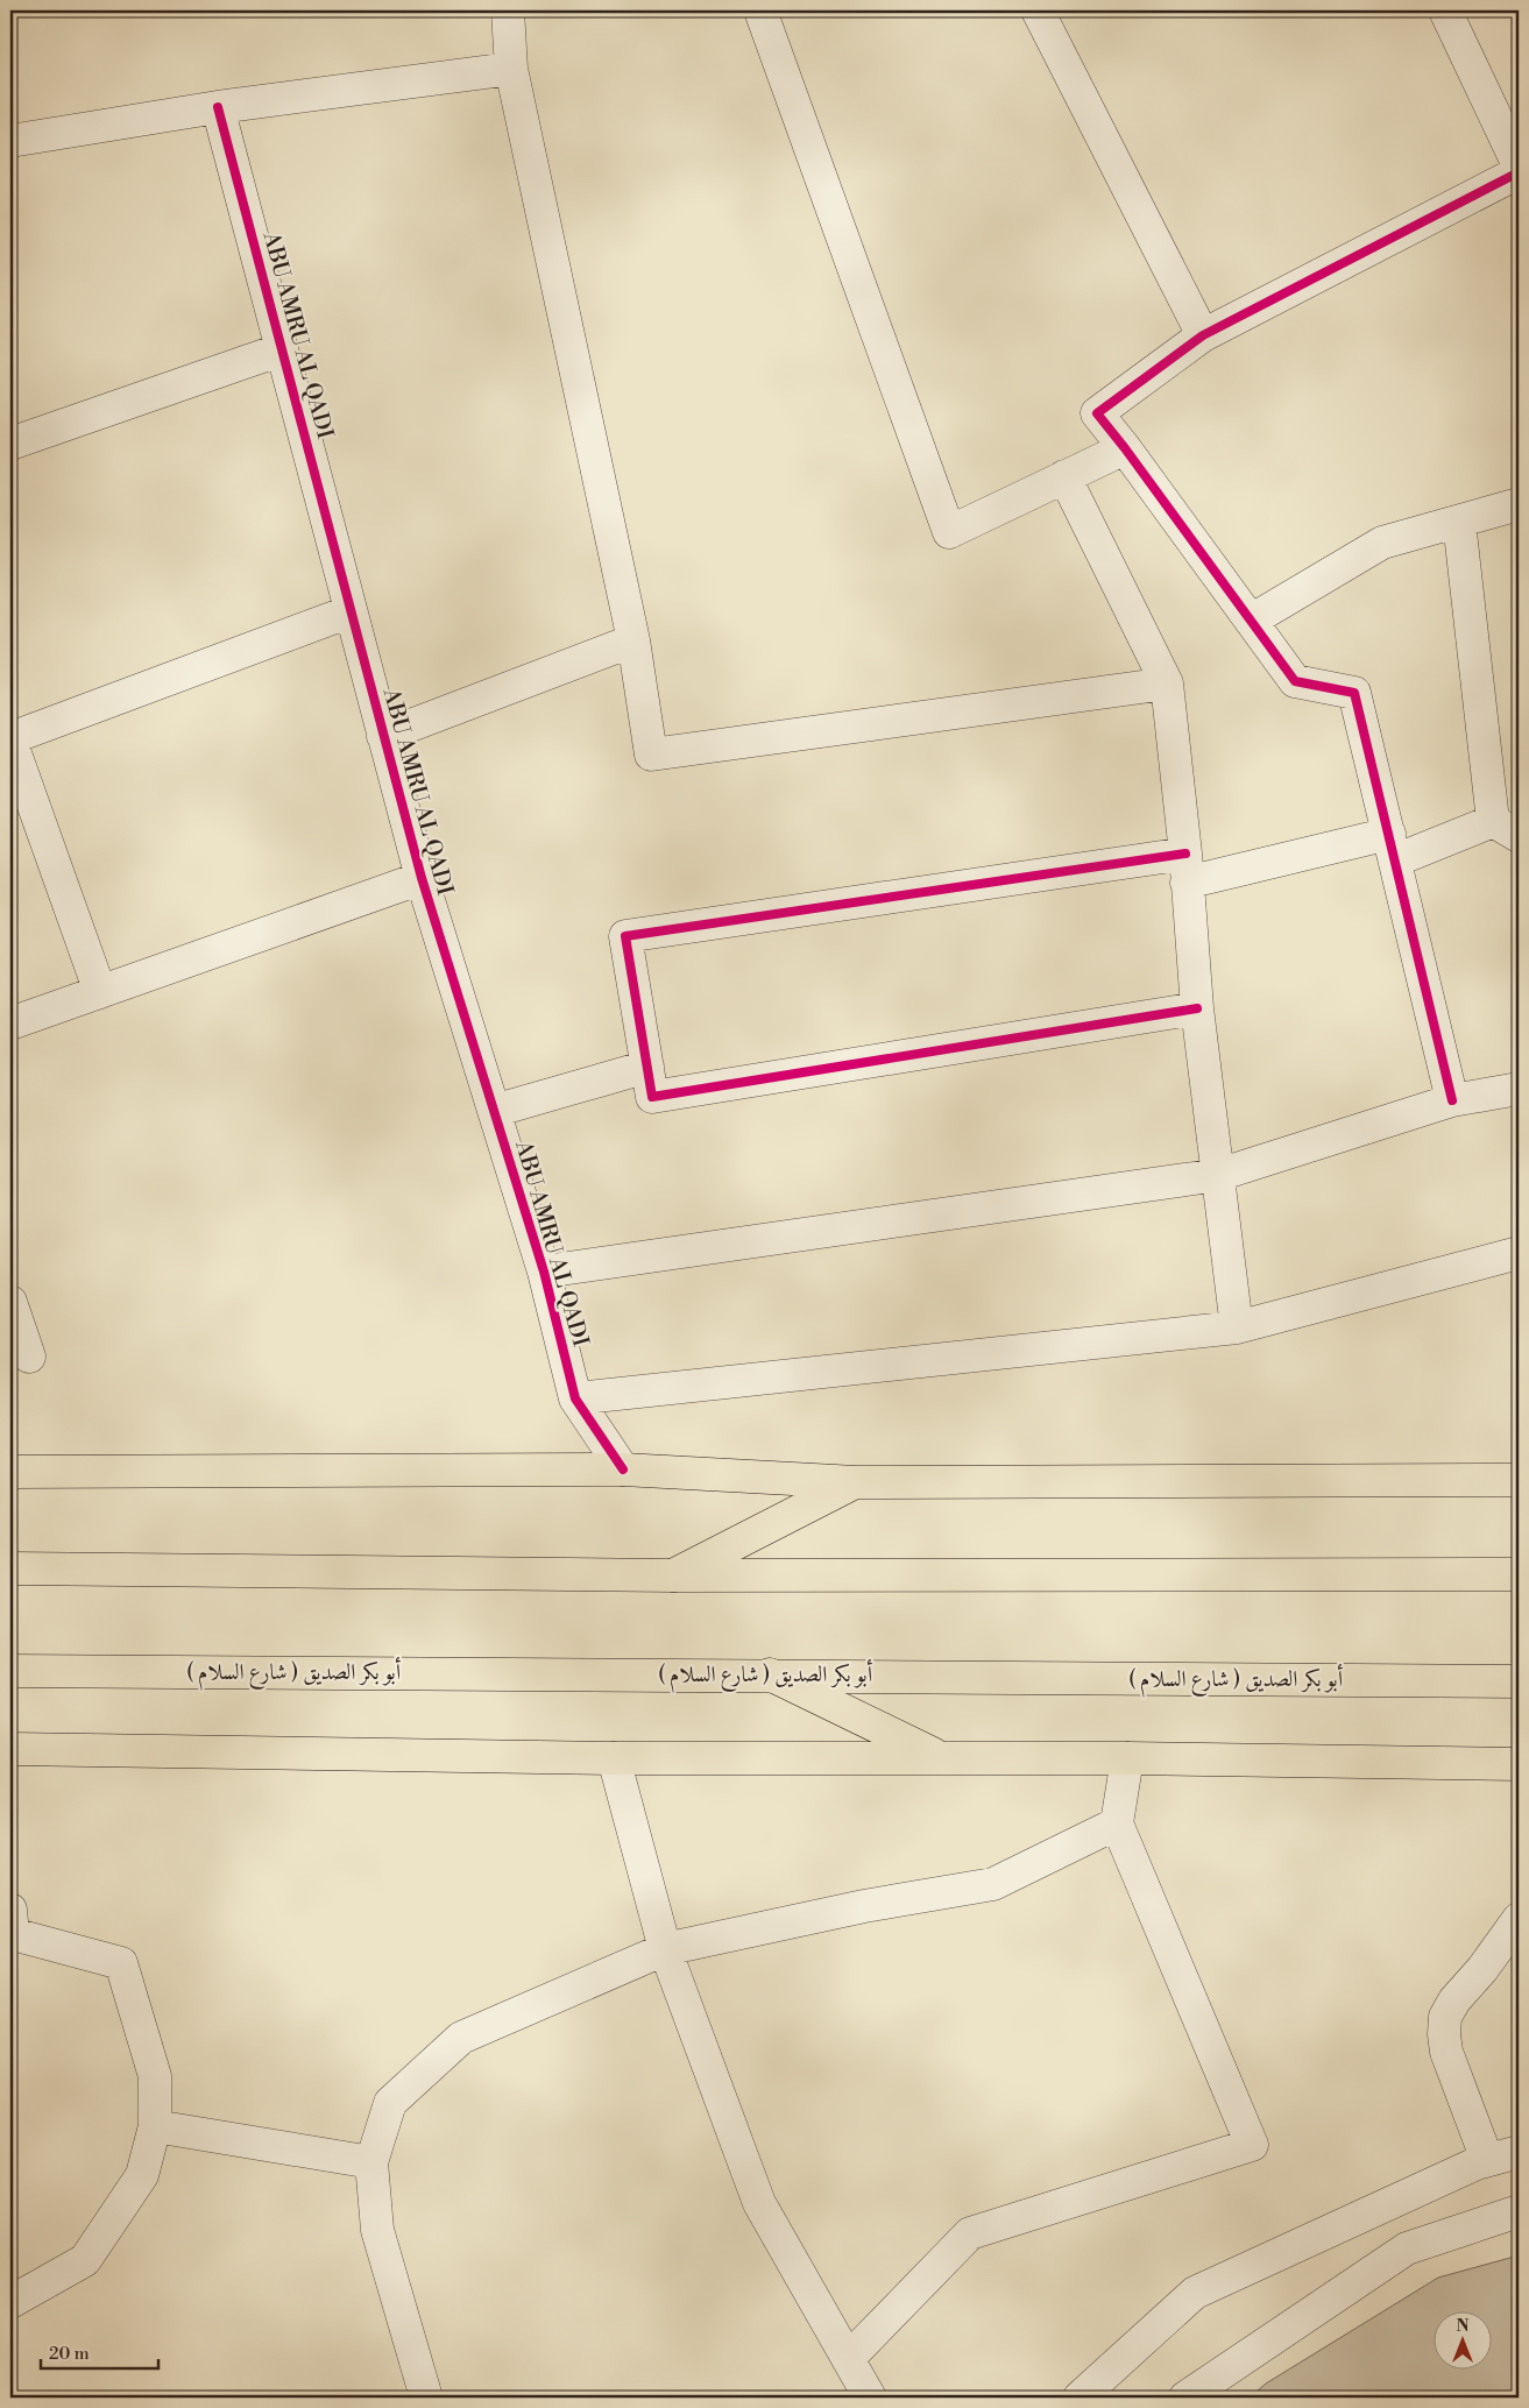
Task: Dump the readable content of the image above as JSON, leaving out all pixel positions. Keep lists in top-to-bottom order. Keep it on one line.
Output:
{"streets":{"main road":["( شارع السلام ) أبو بكر الصديق"],"street":["ABU AMRU AL QADI"]},"scale_bar":"20 m","north":"top"}
